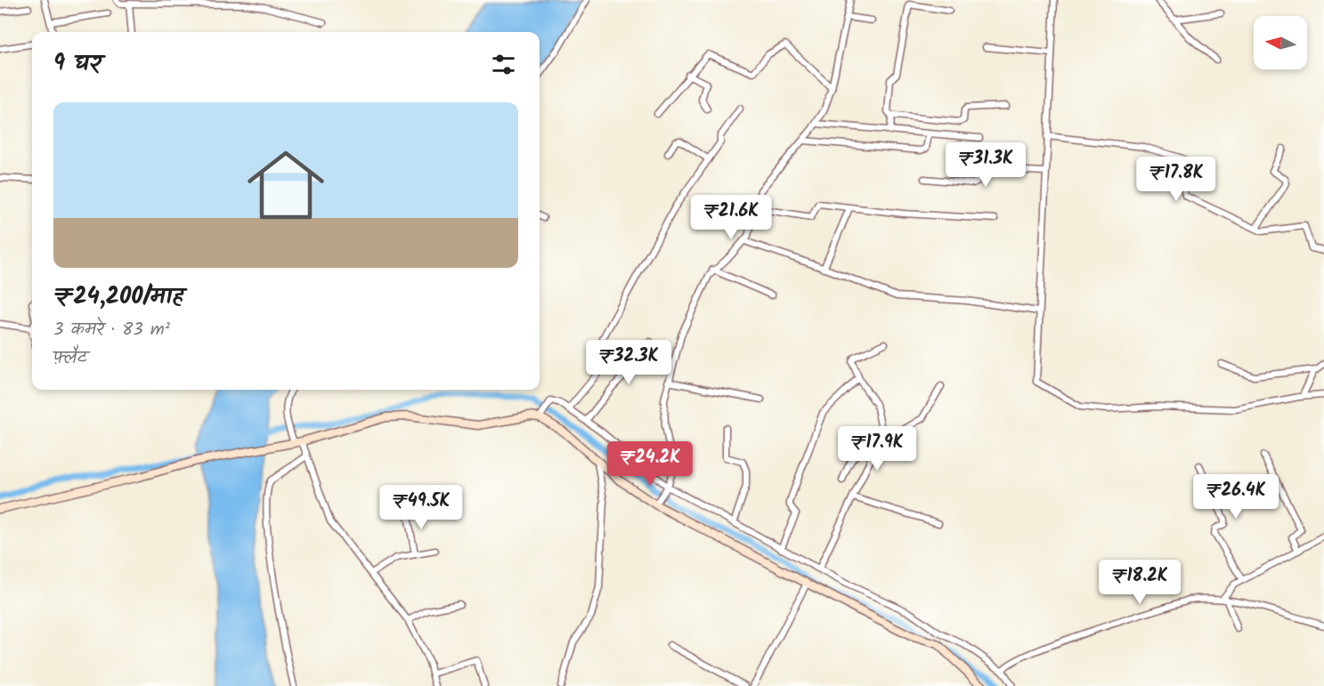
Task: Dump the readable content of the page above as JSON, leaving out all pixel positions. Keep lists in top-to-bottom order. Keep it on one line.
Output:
{"north":"left","page":{"heading":"9 घर","list":[{"name":"₹24,200/माह","note":"3 कमरे · 83 m² · फ़्लैट"}],"price":["₹31.3K","₹17.8K","₹21.6K","₹32.3K","₹17.9K","₹24.2K","₹26.4K","₹49.5K","₹18.2K"]}}
